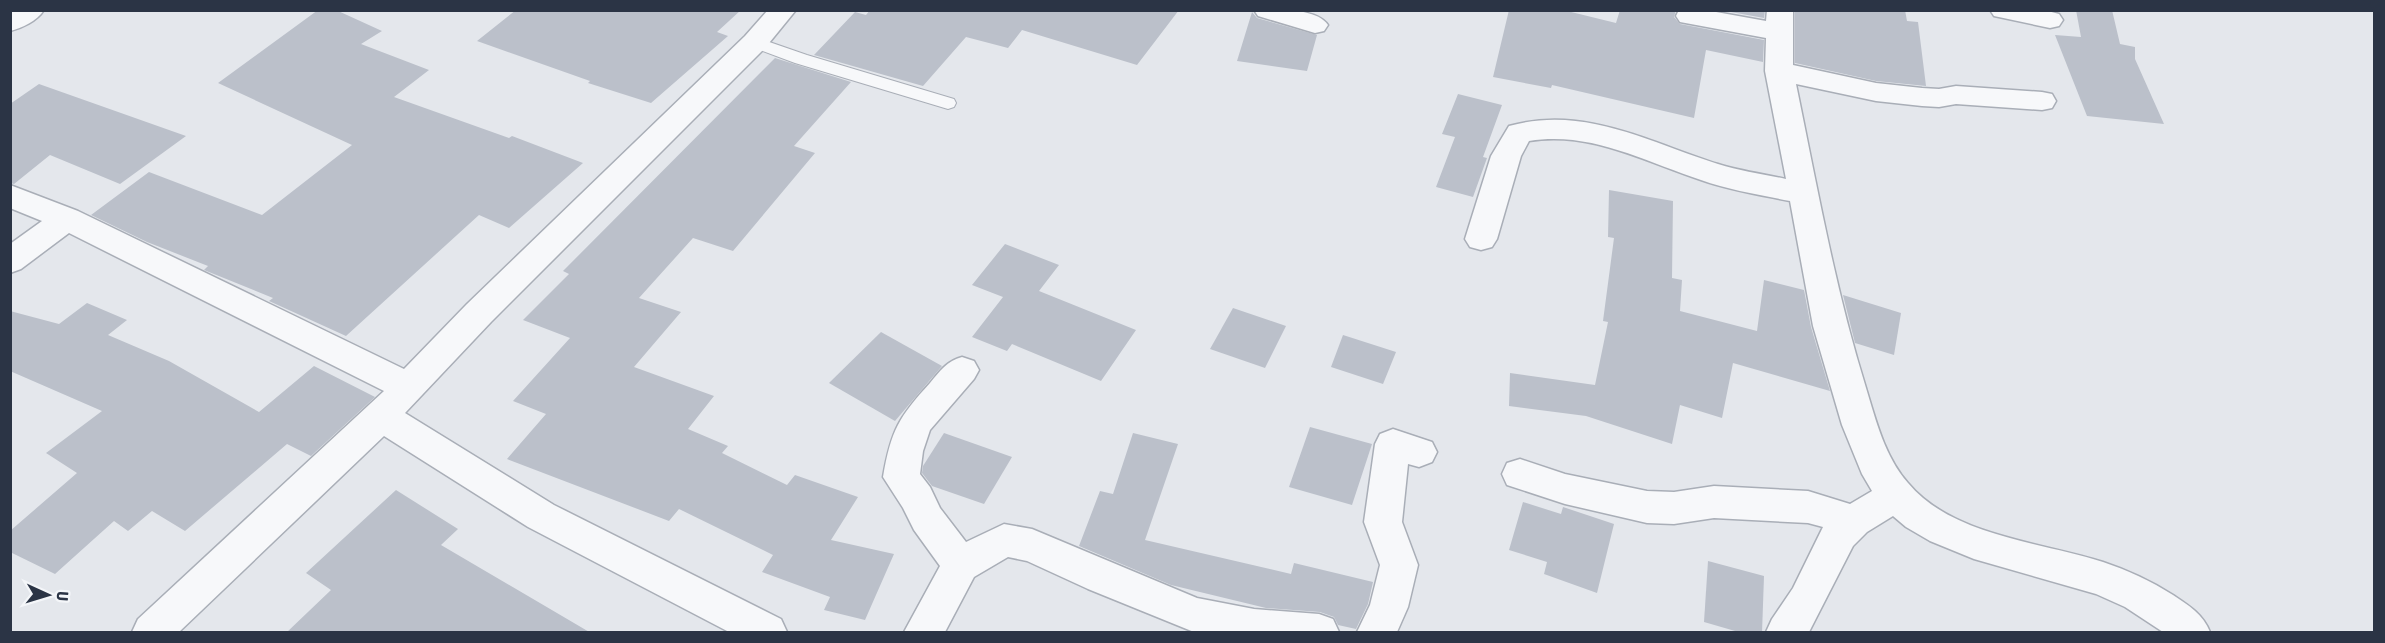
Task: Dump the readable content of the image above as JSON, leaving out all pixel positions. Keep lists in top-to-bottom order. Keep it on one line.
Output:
{"north":"right"}
